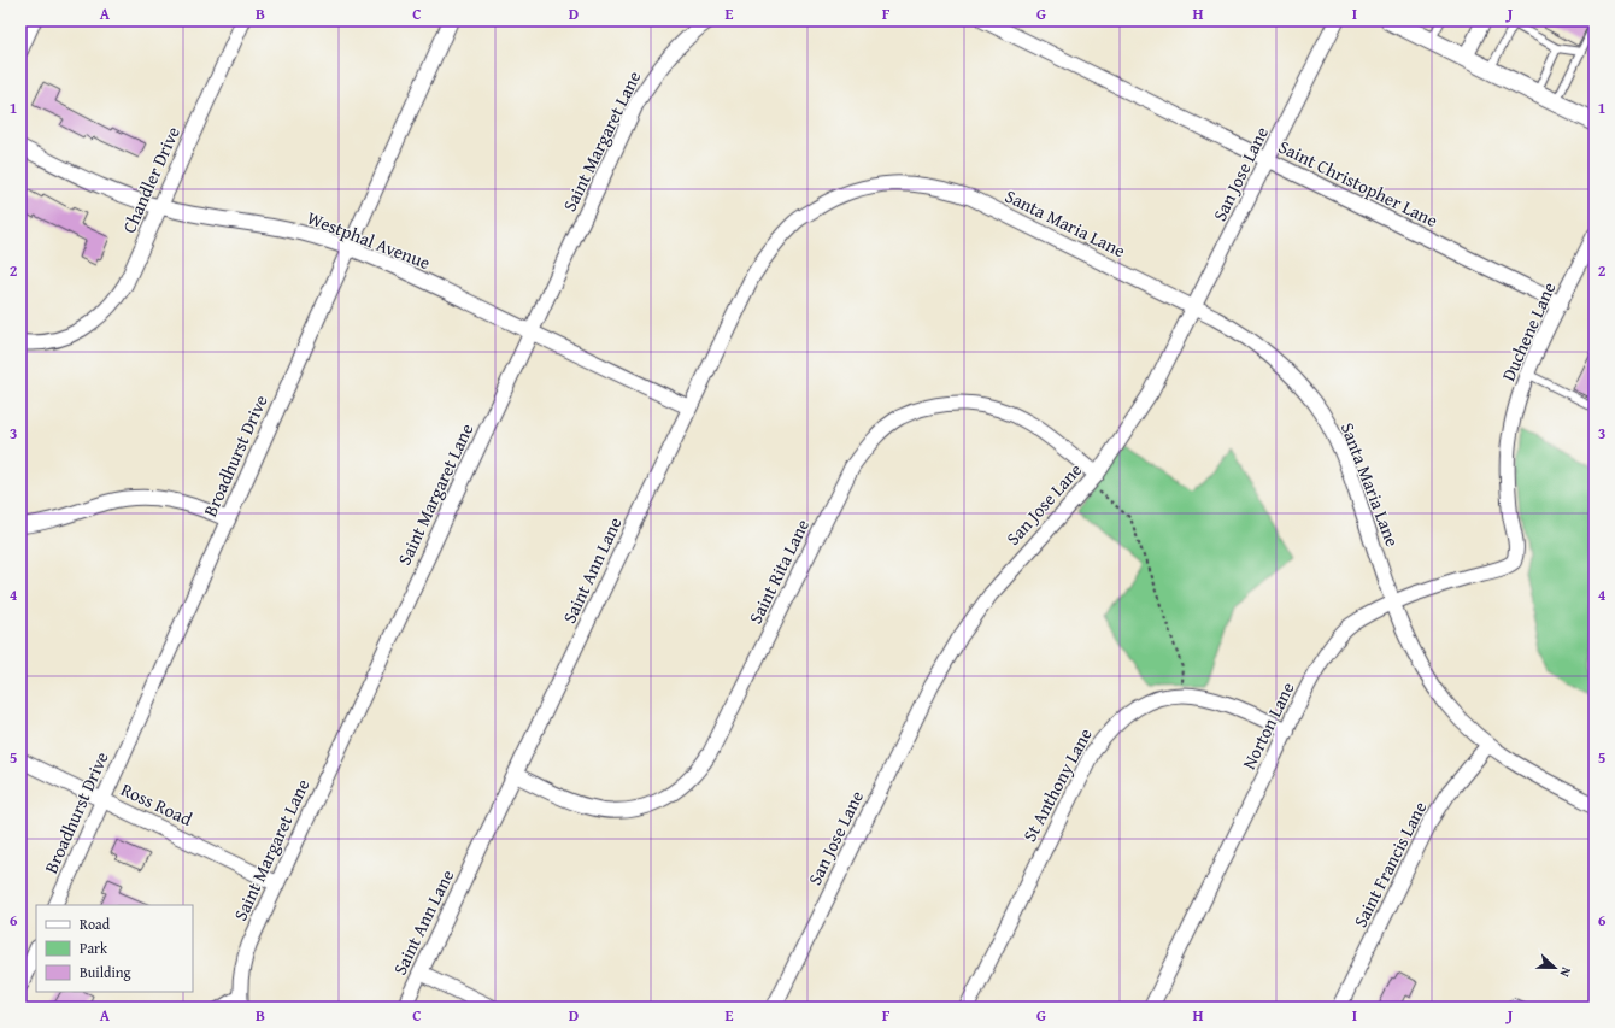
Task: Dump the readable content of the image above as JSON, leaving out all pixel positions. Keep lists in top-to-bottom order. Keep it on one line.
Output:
{"streets":{"street":["Saint Margaret Lane","San Jose Lane","Chandler Drive","Saint Christopher Lane","Santa Maria Lane","Westphal Avenue","Duchene Lane","Broadhurst Drive","Saint Ann Lane","Saint Rita Lane","Norton Lane","St Anthony Lane","Ross Road","Saint Francis Lane"]},"crossings":[["Saint Margaret Lane","Westphal Avenue"],["Saint Margaret Lane","Ross Road"],["San Jose Lane","Saint Christopher Lane"],["San Jose Lane","Santa Maria Lane"],["San Jose Lane","Saint Rita Lane"],["Chandler Drive","Westphal Avenue"],["Saint Christopher Lane","Duchene Lane"],["Santa Maria Lane","Saint Ann Lane"],["Santa Maria Lane","Norton Lane"],["Santa Maria Lane","Saint Francis Lane"],["Westphal Avenue","Broadhurst Drive"],["Westphal Avenue","Saint Ann Lane"],["Duchene Lane","Norton Lane"],["Broadhurst Drive","Ross Road"],["Saint Ann Lane","Saint Rita Lane"],["Norton Lane","St Anthony Lane"]],"legend":["Road","Park","Building"],"north":"right","grid":{"columns":["A","B","C","D","E","F","G","H","I","J"],"rows":["1","2","3","4","5","6"]}}
